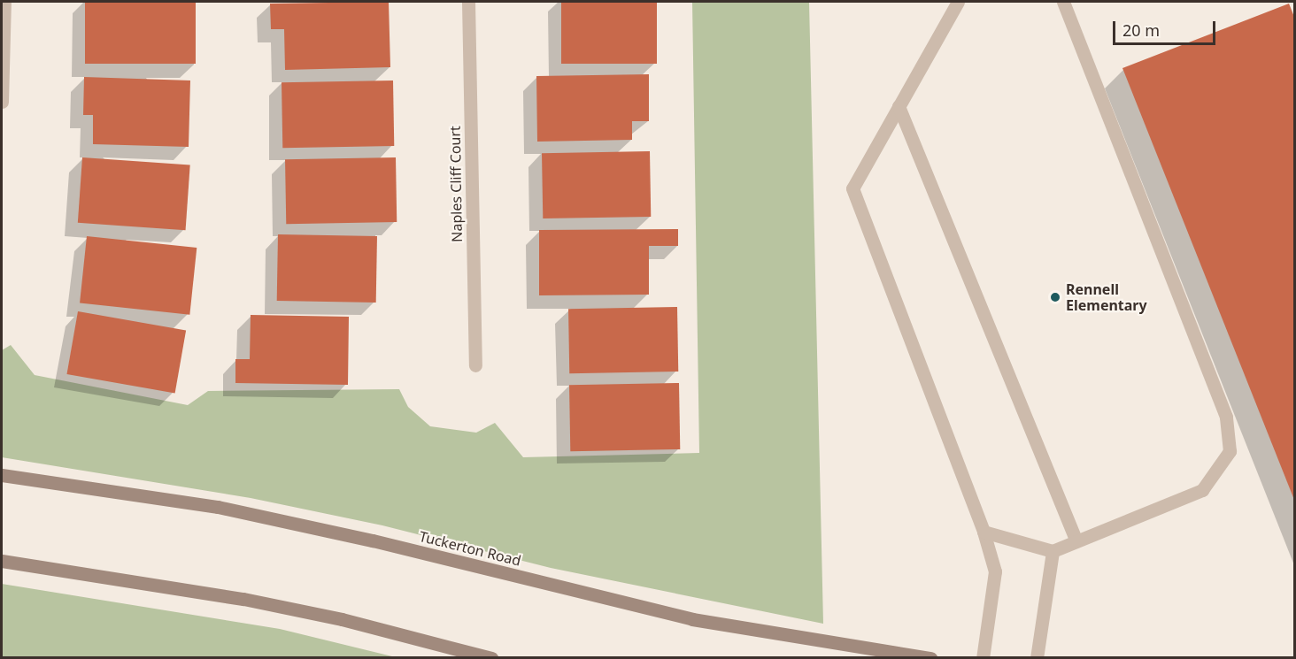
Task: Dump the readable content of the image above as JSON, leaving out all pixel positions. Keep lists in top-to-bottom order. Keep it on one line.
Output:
{"streets":{"main road":["Tuckerton Road"],"street":["Naples Cliff Court"]},"places":["Rennell Elementary"],"scale_bar":"20 m"}
